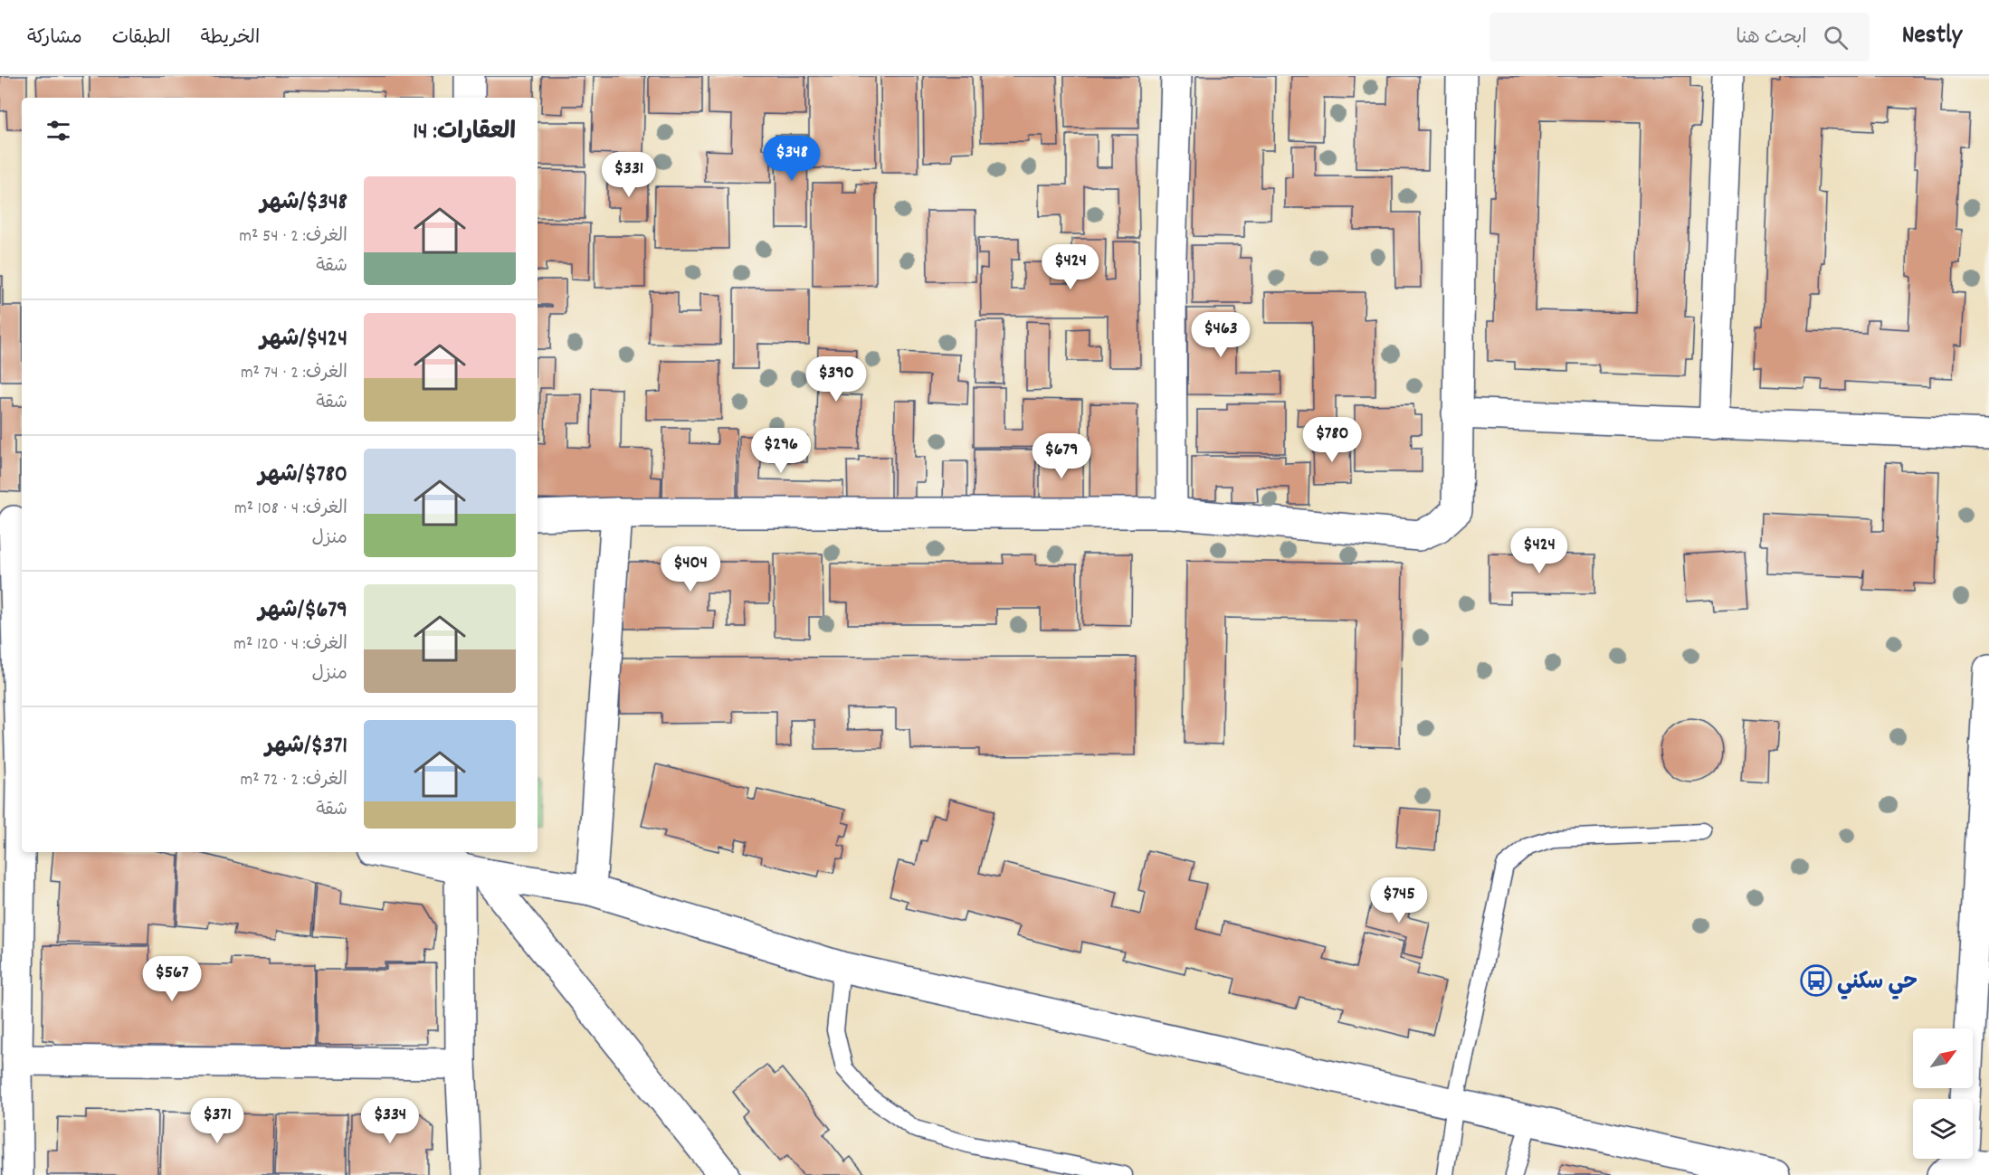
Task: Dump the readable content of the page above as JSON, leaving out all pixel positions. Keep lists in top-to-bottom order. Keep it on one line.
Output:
{"places":{"bus stop":["حي سكني"]},"north":"top right","page":{"header":"Nestly","search":"ابحث هنا","nav":["الخريطة","الطبقات","مشاركة"],"heading":"العقارات: 14","price":["$348","$331","$424","$463","$390","$780","$296","$679","$424","$404","$745","$567","$371","$334"],"list":[{"name":"$348/شهر","note":"الغرف: 2 · 54 m² · شقة"},{"name":"$424/شهر","note":"الغرف: 2 · 74 m² · شقة"},{"name":"$780/شهر","note":"الغرف: 4 · 108 m² · منزل"},{"name":"$679/شهر","note":"الغرف: 4 · 120 m² · منزل"},{"name":"$371/شهر","note":"الغرف: 2 · 72 m² · شقة"}]}}
